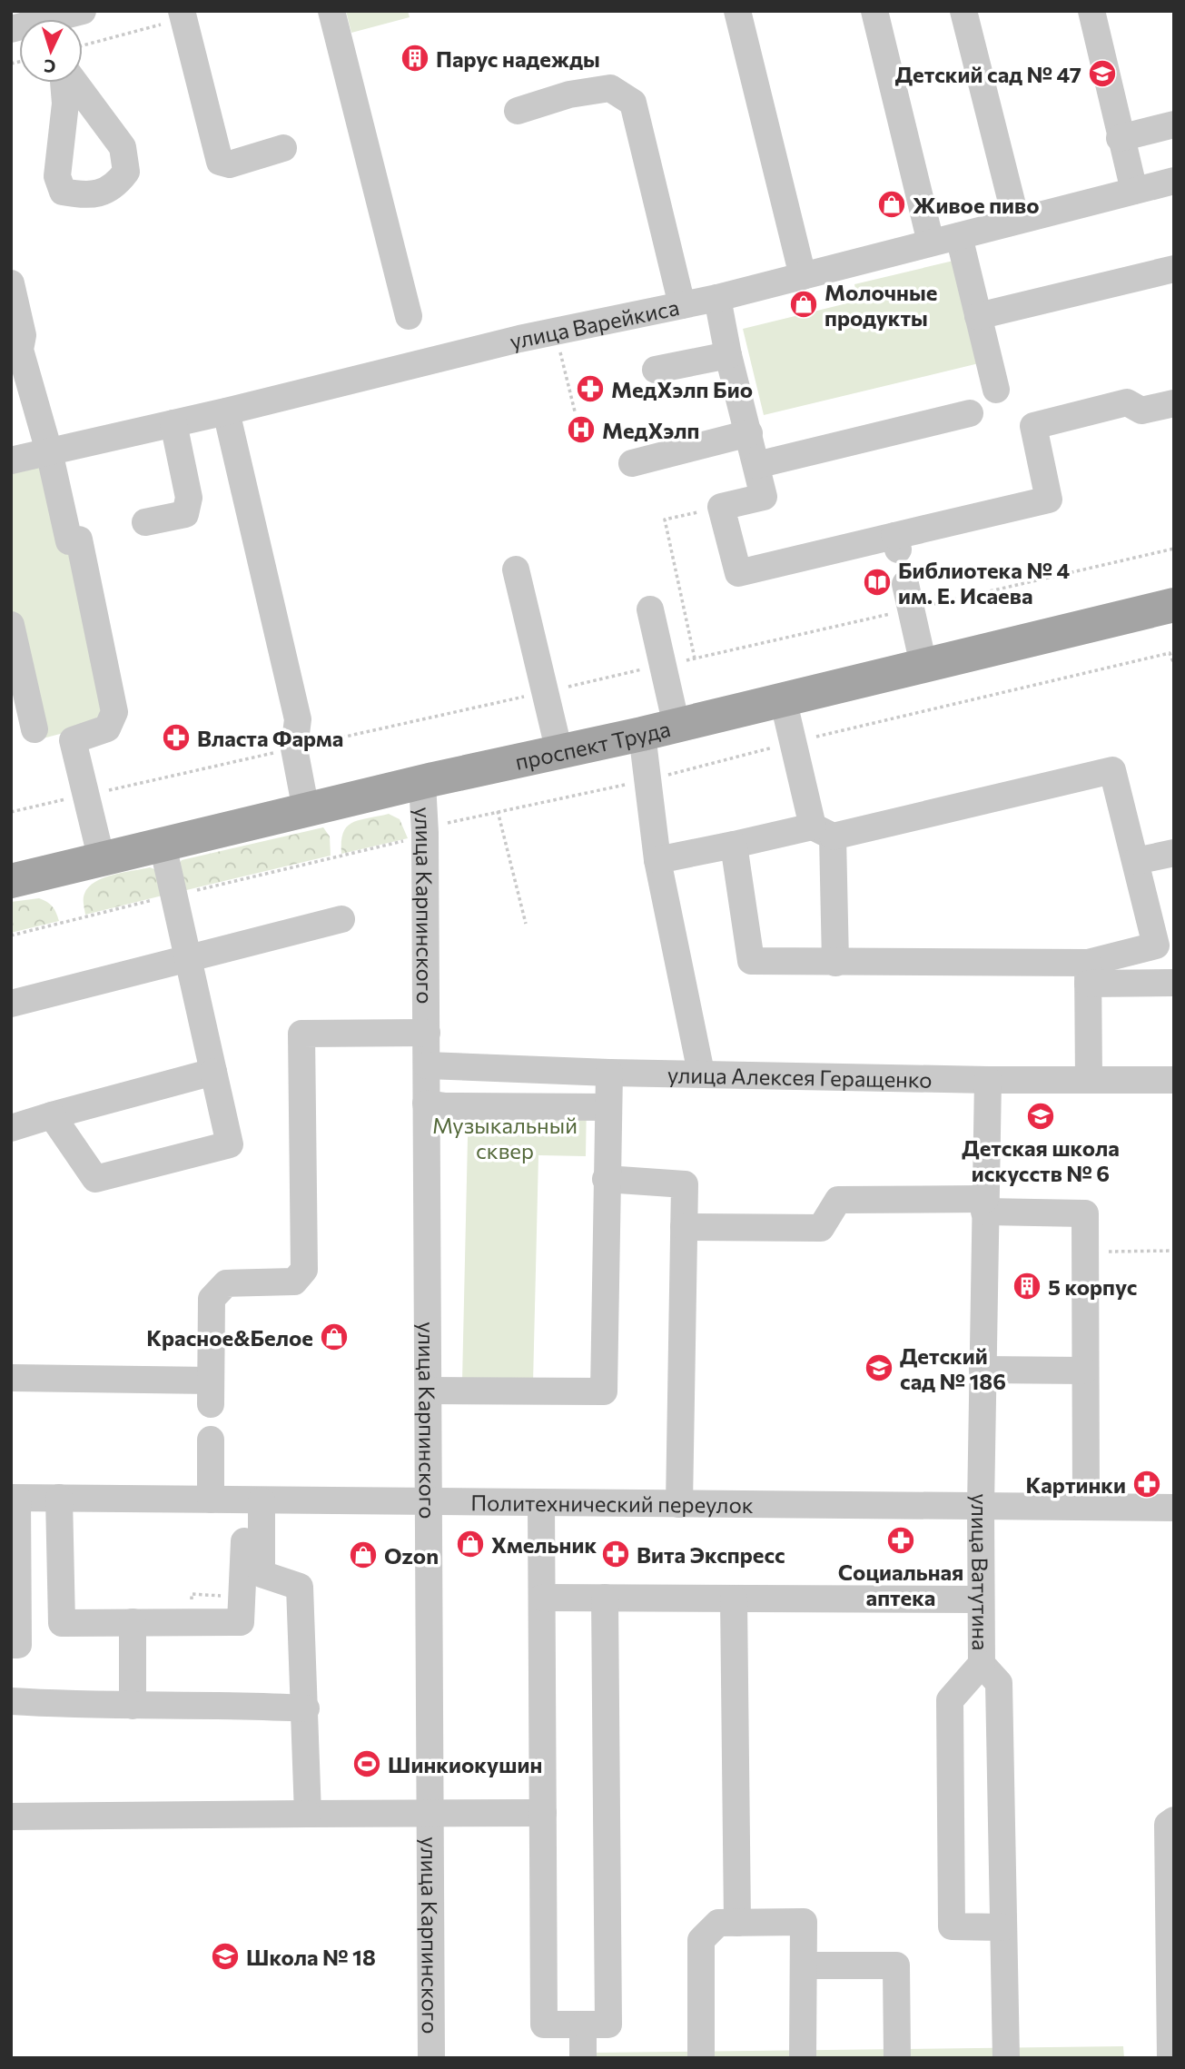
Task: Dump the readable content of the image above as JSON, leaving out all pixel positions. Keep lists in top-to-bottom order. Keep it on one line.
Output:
{"streets":{"main road":["проспект Труда"],"street":["улица Варейкиса","улица Карпинского","улица Алексея Геращенко","Политехнический переулок","улица Ватутина"]},"crossings":[["проспект Труда","улица Карпинского"],["улица Карпинского","улица Алексея Геращенко"],["улица Карпинского","Политехнический переулок"],["улица Алексея Геращенко","улица Ватутина"],["Политехнический переулок","улица Ватутина"]],"parks":["Музыкальный сквер"],"places":{"building":["Парус надежды","5 корпус"],"school or university":["Детский сад № 47","Детская школа искусств № 6","Детский сад № 186","Школа № 18"],"shop":["Живое пиво","Молочные продукты","Красное&Белое","Хмельник","Ozon"],"pharmacy":["МедХэлп Био","Власта Фарма","Картинки","Социальная аптека","Вита Экспресс"],"hospital":["МедХэлп"],"library":["Библиотека № 4 им. Е. Исаева"],"sports":["Шинкиокушин"]},"north":"bottom"}
